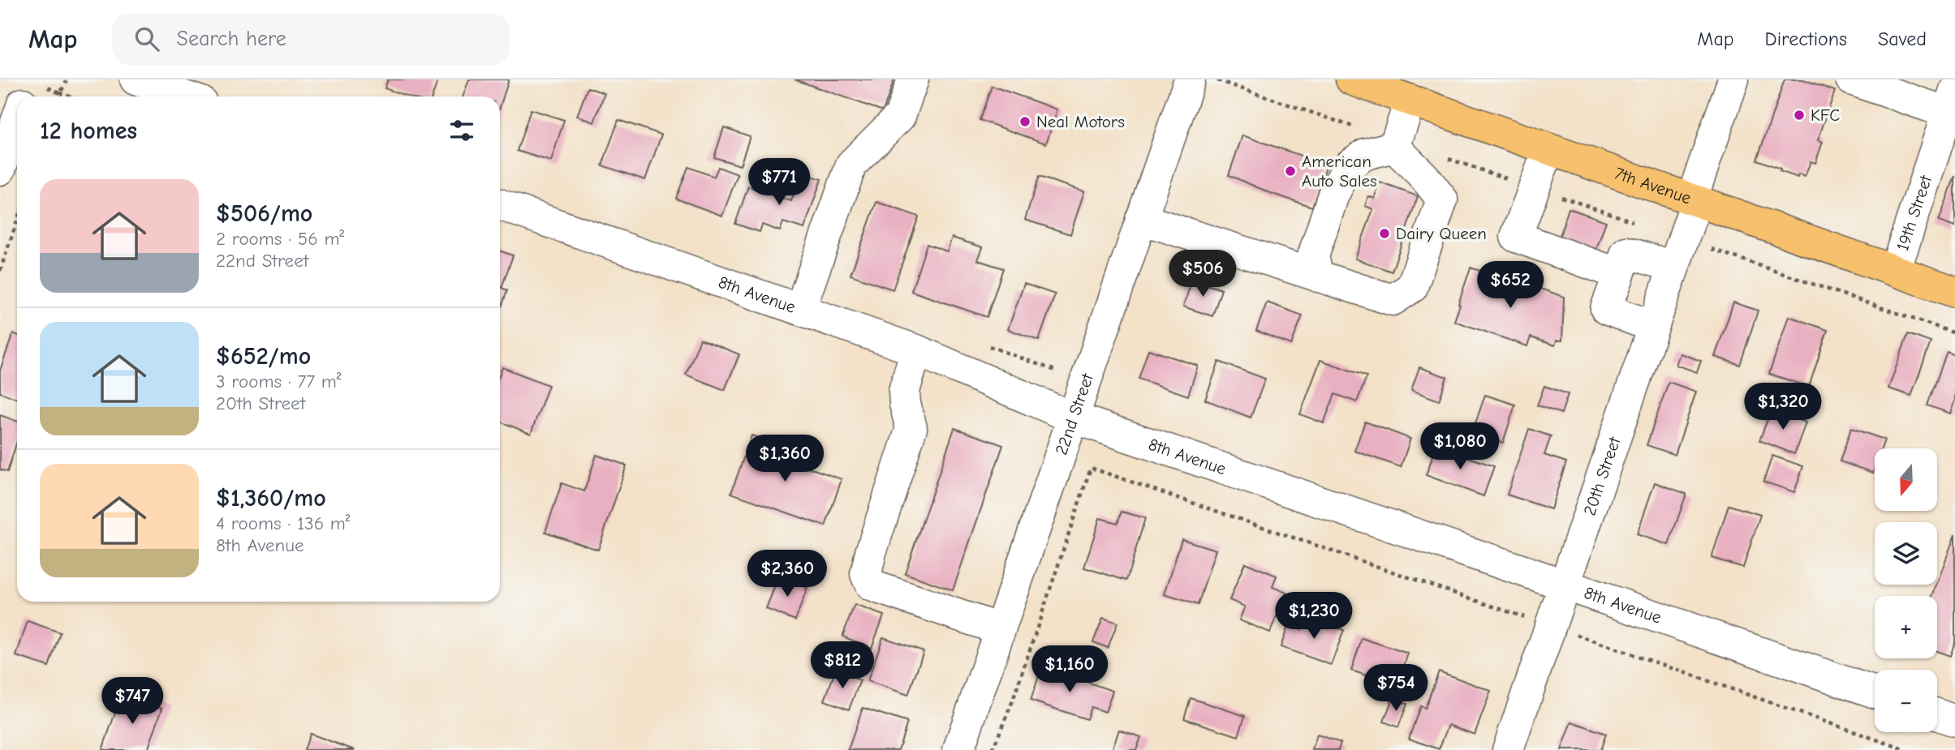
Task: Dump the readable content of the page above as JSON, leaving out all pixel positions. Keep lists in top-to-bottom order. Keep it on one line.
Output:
{"streets":{"main road":["7th Avenue"],"street":["19th Street","8th Avenue","22nd Street","20th Street"]},"crossings":[["7th Avenue","19th Street"],["7th Avenue","20th Street"],["8th Avenue","22nd Street"],["8th Avenue","20th Street"]],"places":["KFC","Neal Motors","American Auto Sales","Dairy Queen"],"north":"bottom","page":{"header":"Map","search":"Search here","nav":["Map","Directions","Saved"],"heading":"12 homes","price":["$771","$506","$652","$1,320","$1,080","$1,360","$2,360","$1,230","$812","$1,160","$754","$747"],"list":[{"name":"$506/mo","note":"2 rooms · 56 m² · 22nd Street"},{"name":"$652/mo","note":"3 rooms · 77 m² · 20th Street"},{"name":"$1,360/mo","note":"4 rooms · 136 m² · 8th Avenue"}],"map_buttons":["+","−"]}}
